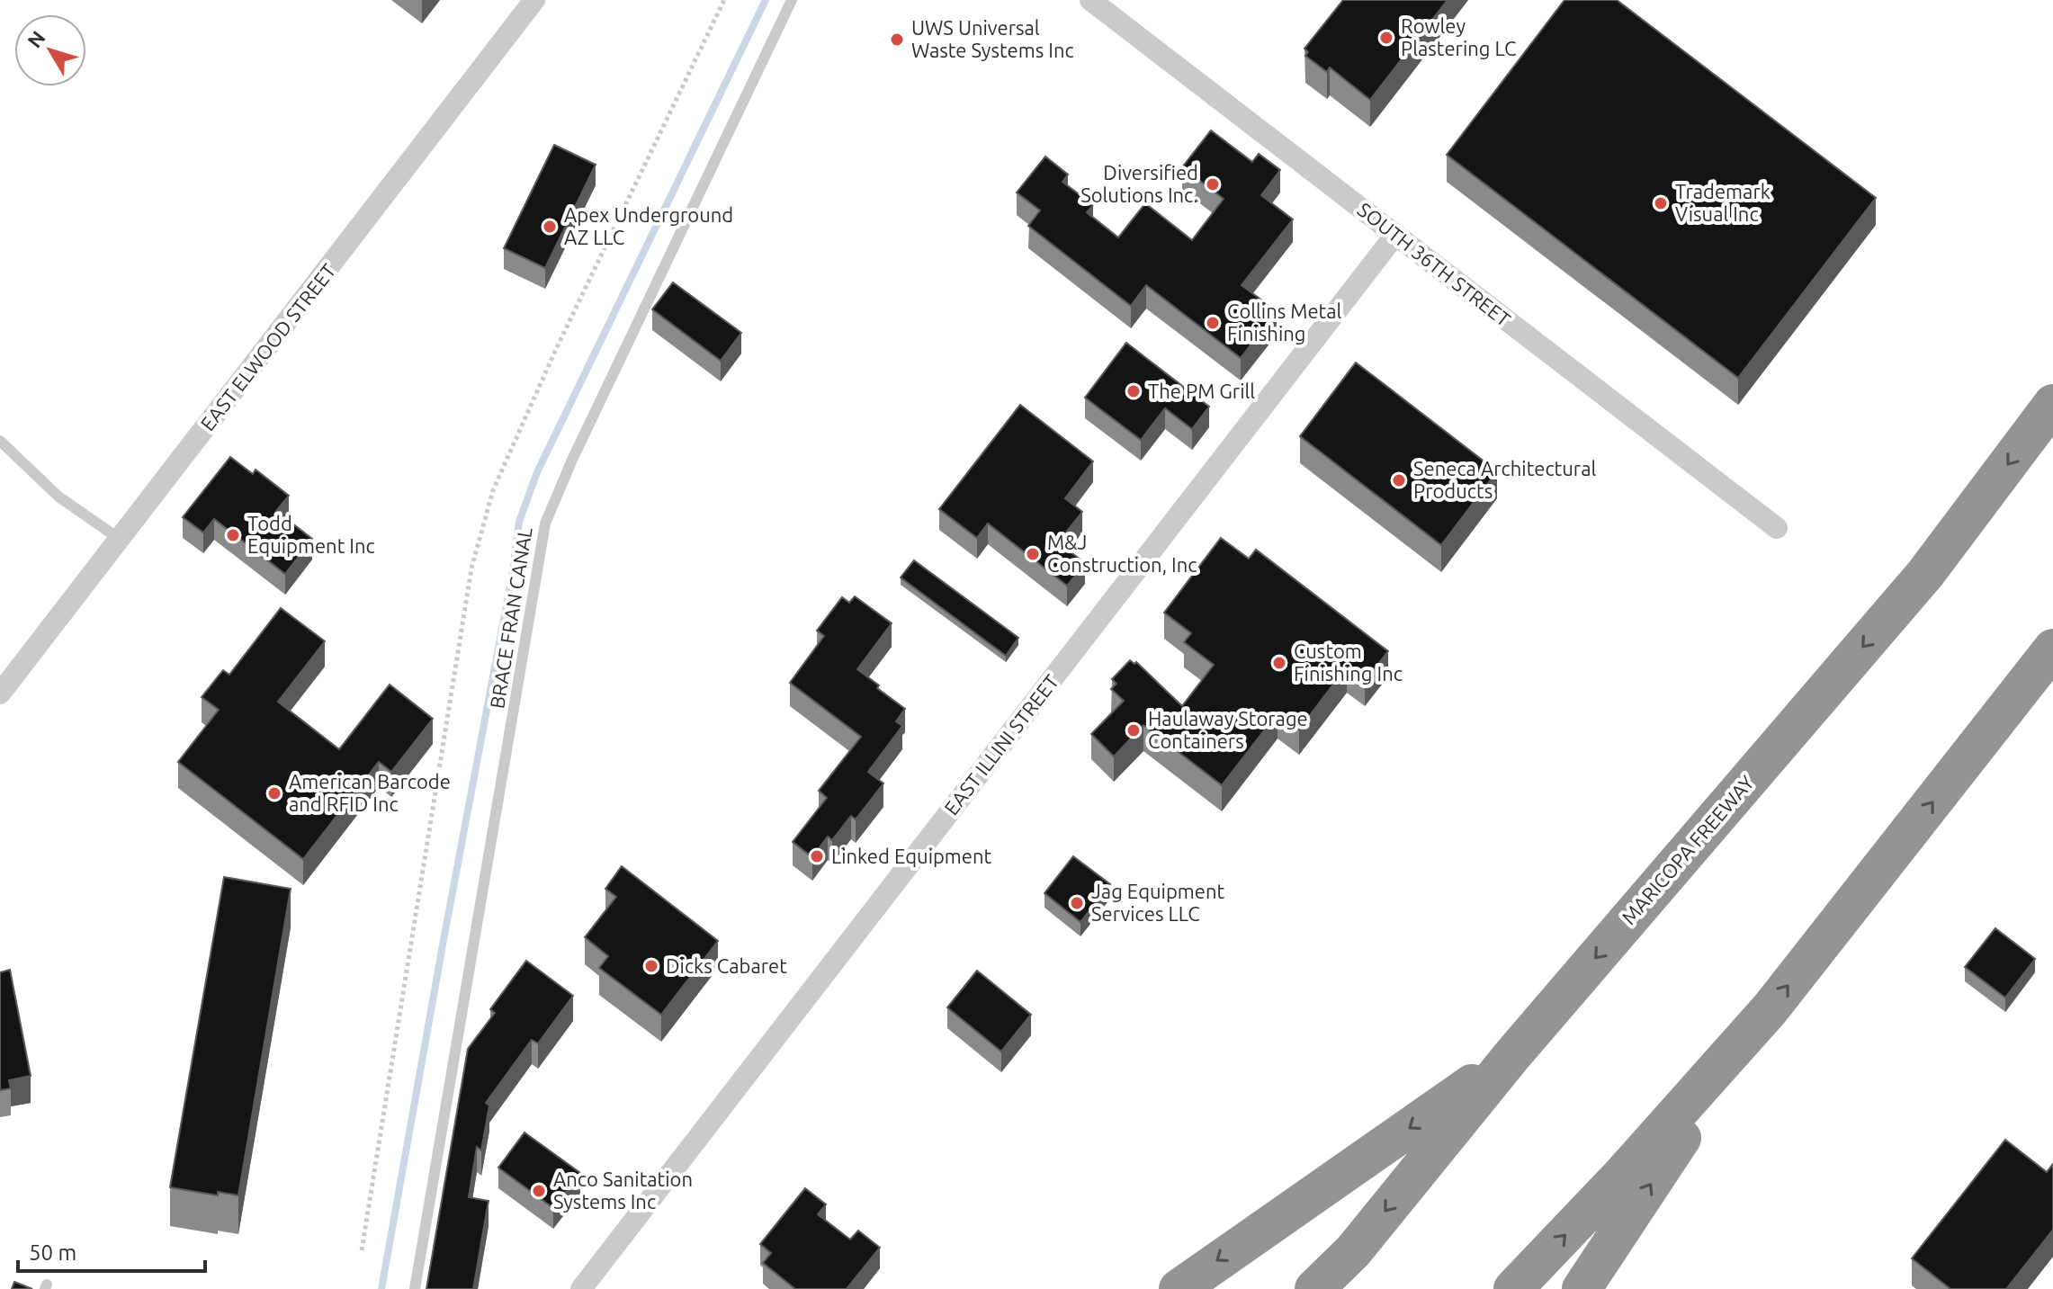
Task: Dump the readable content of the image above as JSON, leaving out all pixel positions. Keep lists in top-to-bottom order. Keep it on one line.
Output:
{"streets":{"highway":["MARICOPA FREEWAY"],"street":["SOUTH 36TH STREET","EAST ELWOOD STREET","EAST ILLINI STREET"],"lane":["BRACE FRAN CANAL"]},"crossings":[["SOUTH 36TH STREET","EAST ILLINI STREET"]],"places":["Rowley Plastering LC","UWS Universal Waste Systems Inc","Diversified Solutions Inc.","Trademark Visual Inc","Apex Underground AZ LLC","Collins Metal Finishing","The PM Grill","Seneca Architectural Products","Todd Equipment Inc","M&J Construction, Inc","Custom Finishing Inc","Haulaway Storage Containers","American Barcode and RFID Inc","Linked Equipment","Jag Equipment Services LLC","Dicks Cabaret","Anco Sanitation Systems Inc"],"scale_bar":"50 m","north":"top left"}
